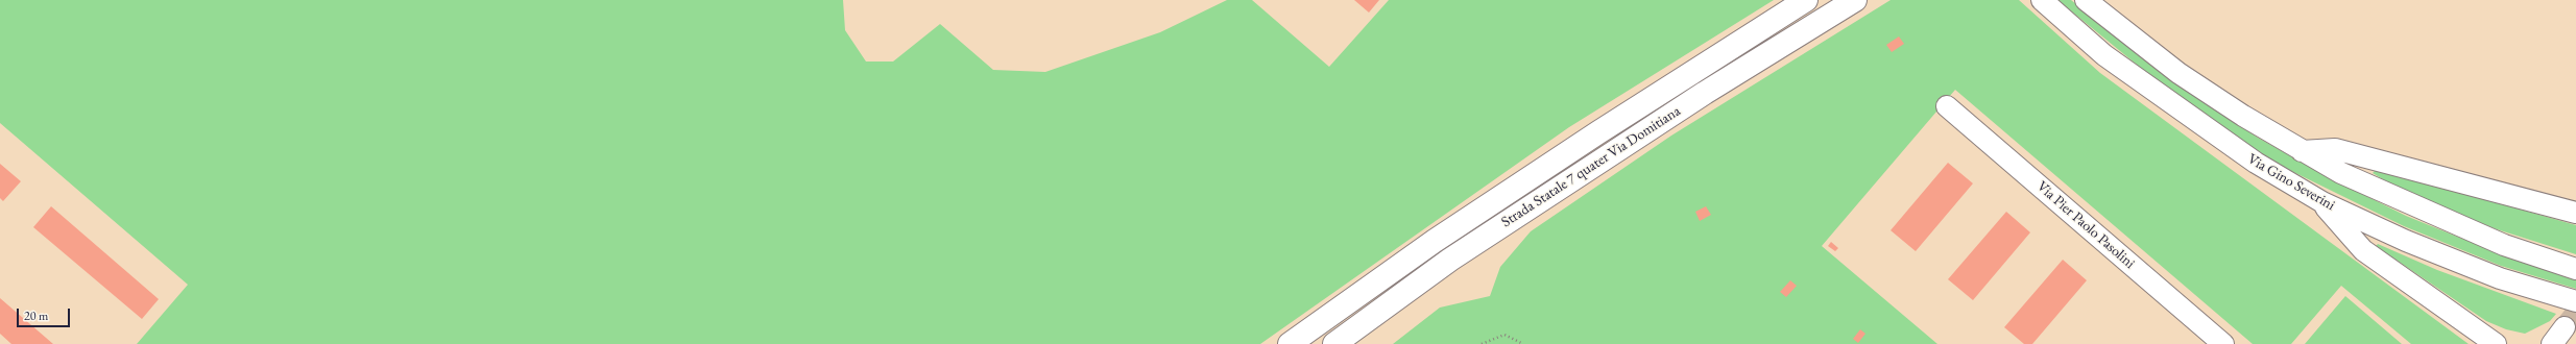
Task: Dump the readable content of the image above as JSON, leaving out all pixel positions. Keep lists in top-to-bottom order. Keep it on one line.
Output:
{"streets":{"highway":["Strada Statale 7 quater Via Domitiana"],"street":["Via Gino Severini","Via Pier Paolo Pasolini"]},"scale_bar":"20 m"}
